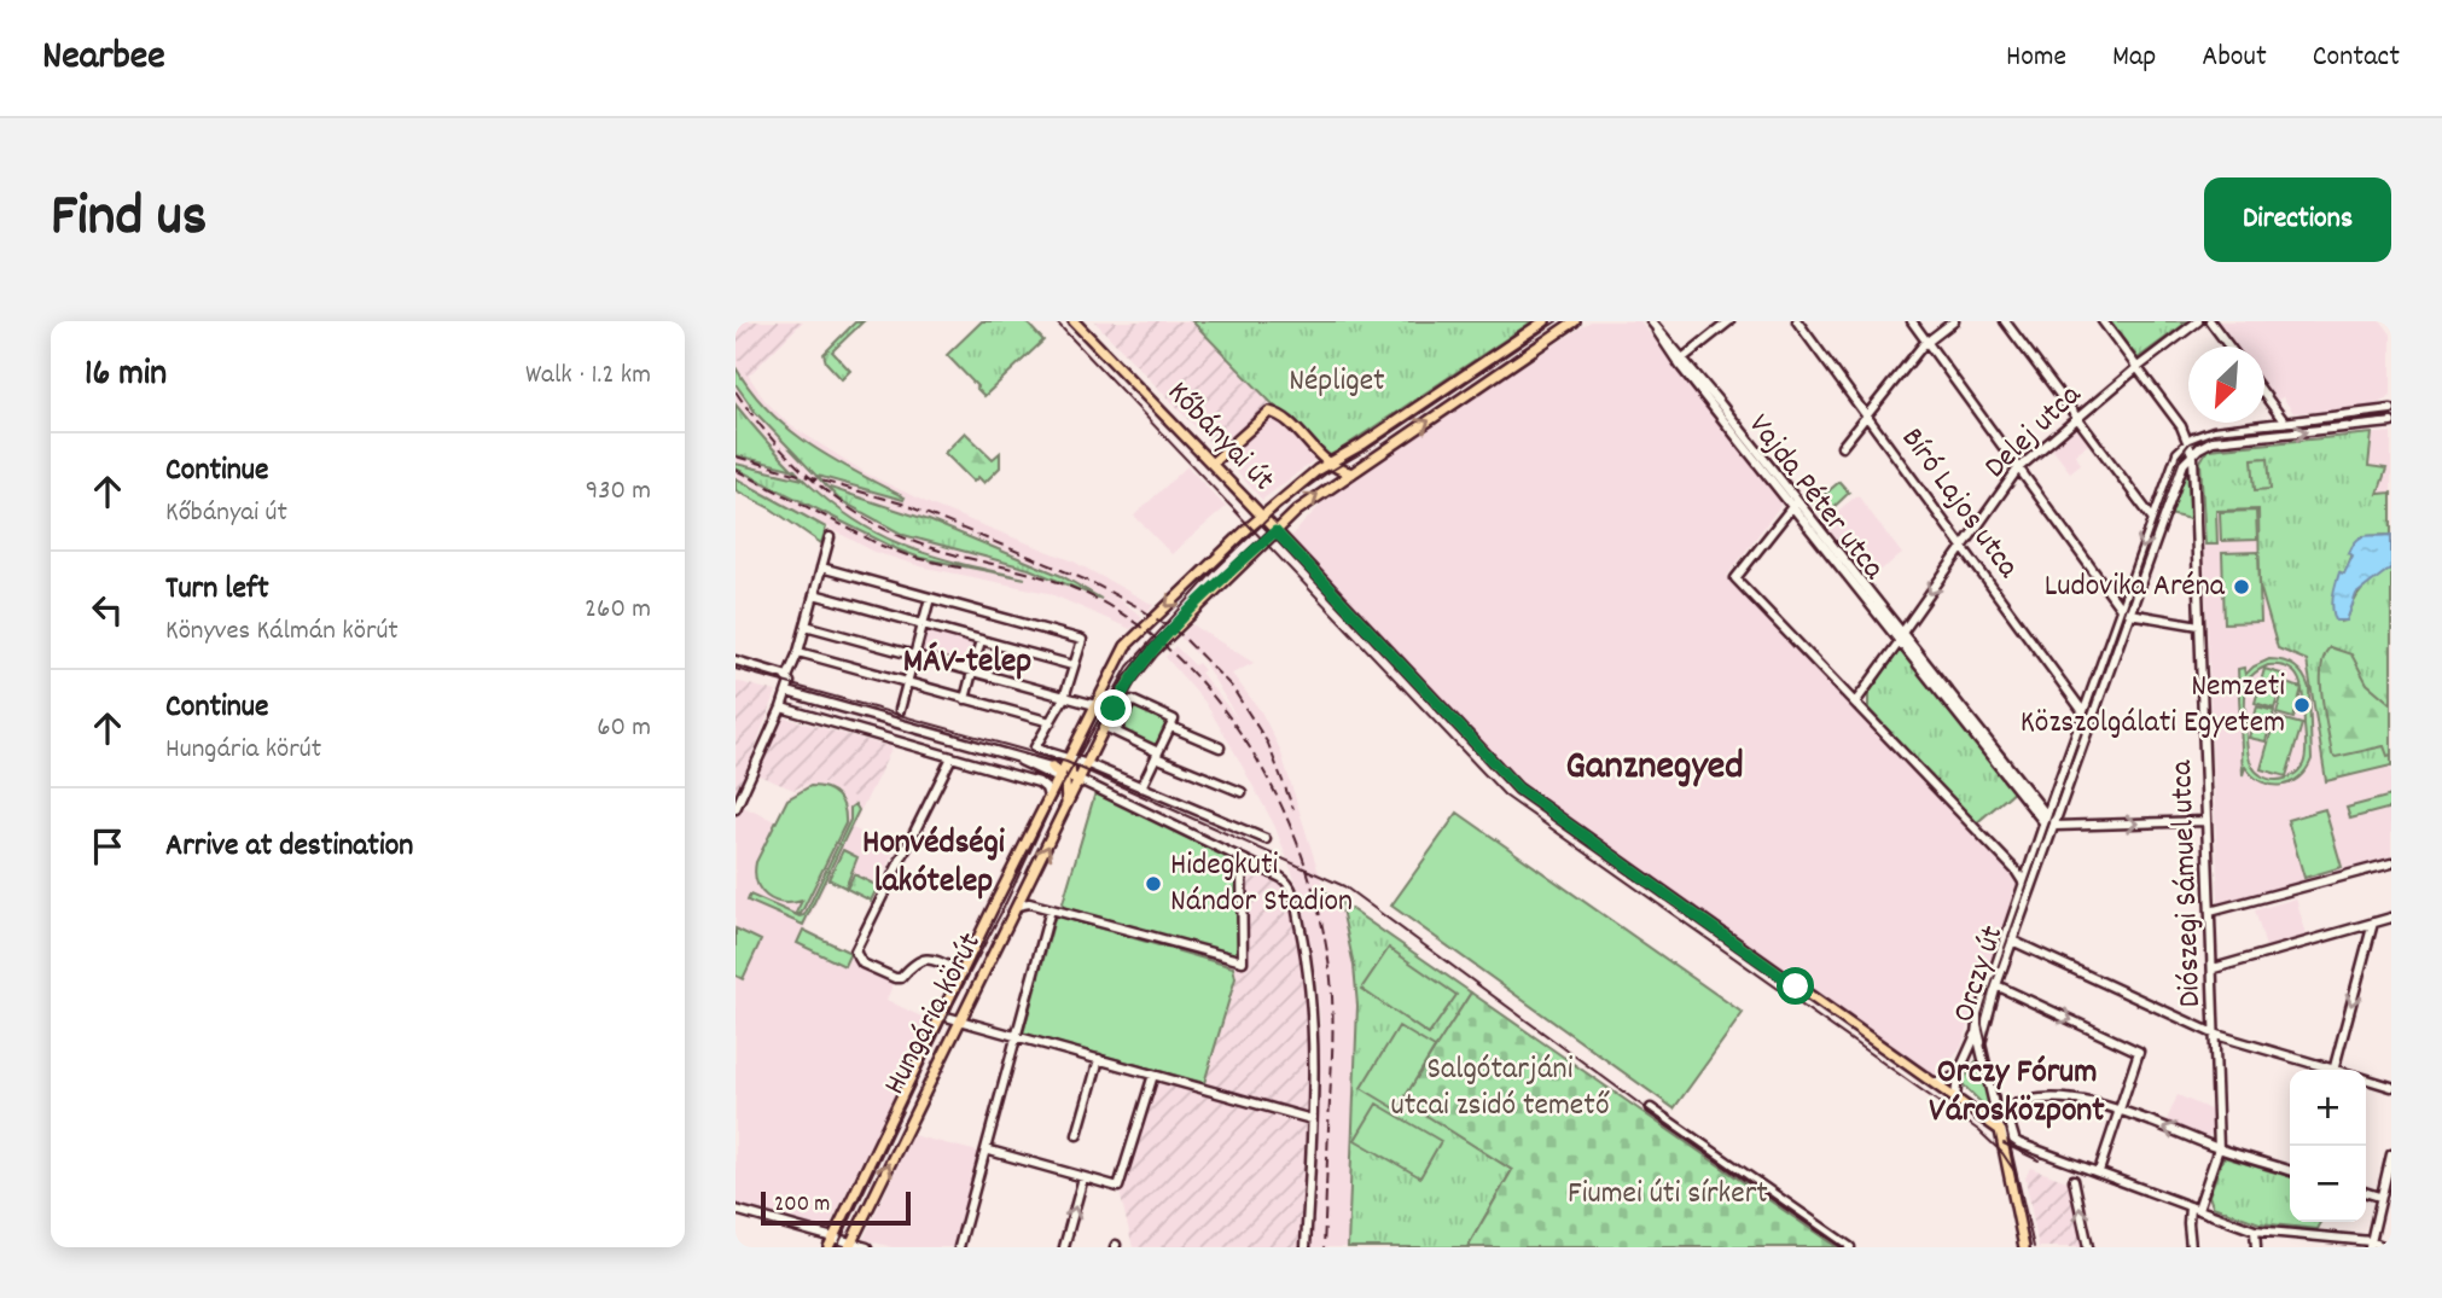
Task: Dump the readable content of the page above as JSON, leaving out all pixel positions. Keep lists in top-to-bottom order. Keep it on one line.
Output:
{"streets":{"main road":["Kőbányai út","Hungária körút"],"street":["Delej utca","Vajda Péter utca","Bíró Lajos utca","Diószegi Sámuel utca","Orczy út"]},"crossings":[["Delej utca","Vajda Péter utca"],["Delej utca","Bíró Lajos utca"],["Kőbányai út","Hungária körút"],["Vajda Péter utca","Orczy út"],["Bíró Lajos utca","Orczy út"],["Diószegi Sámuel utca","Orczy út"]],"districts":["MÁV-telep","Ganznegyed","Honvédségi lakótelep","Orczy Fórum Városközpont"],"parks":["Népliget","Salgótarjáni utcai zsidó temető","Fiumei úti sírkert"],"places":["Ludovika Aréna","Nemzeti Közszolgálati Egyetem","Hidegkuti Nándor Stadion"],"scale_bar":"200 m","north":"bottom left","page":{"header":"Nearbee","nav":["Home","Map","About","Contact"],"title":"Find us","buttons":"Directions","heading":["16 min","Walk · 1.2 km"],"list":[["Continue","Kőbányai út","930 m"],["Turn left","Könyves Kálmán körút","260 m"],["Continue","Hungária körút","60 m"],"Arrive at destination"],"map_buttons":["+","−"],"scale":"200 m"}}
